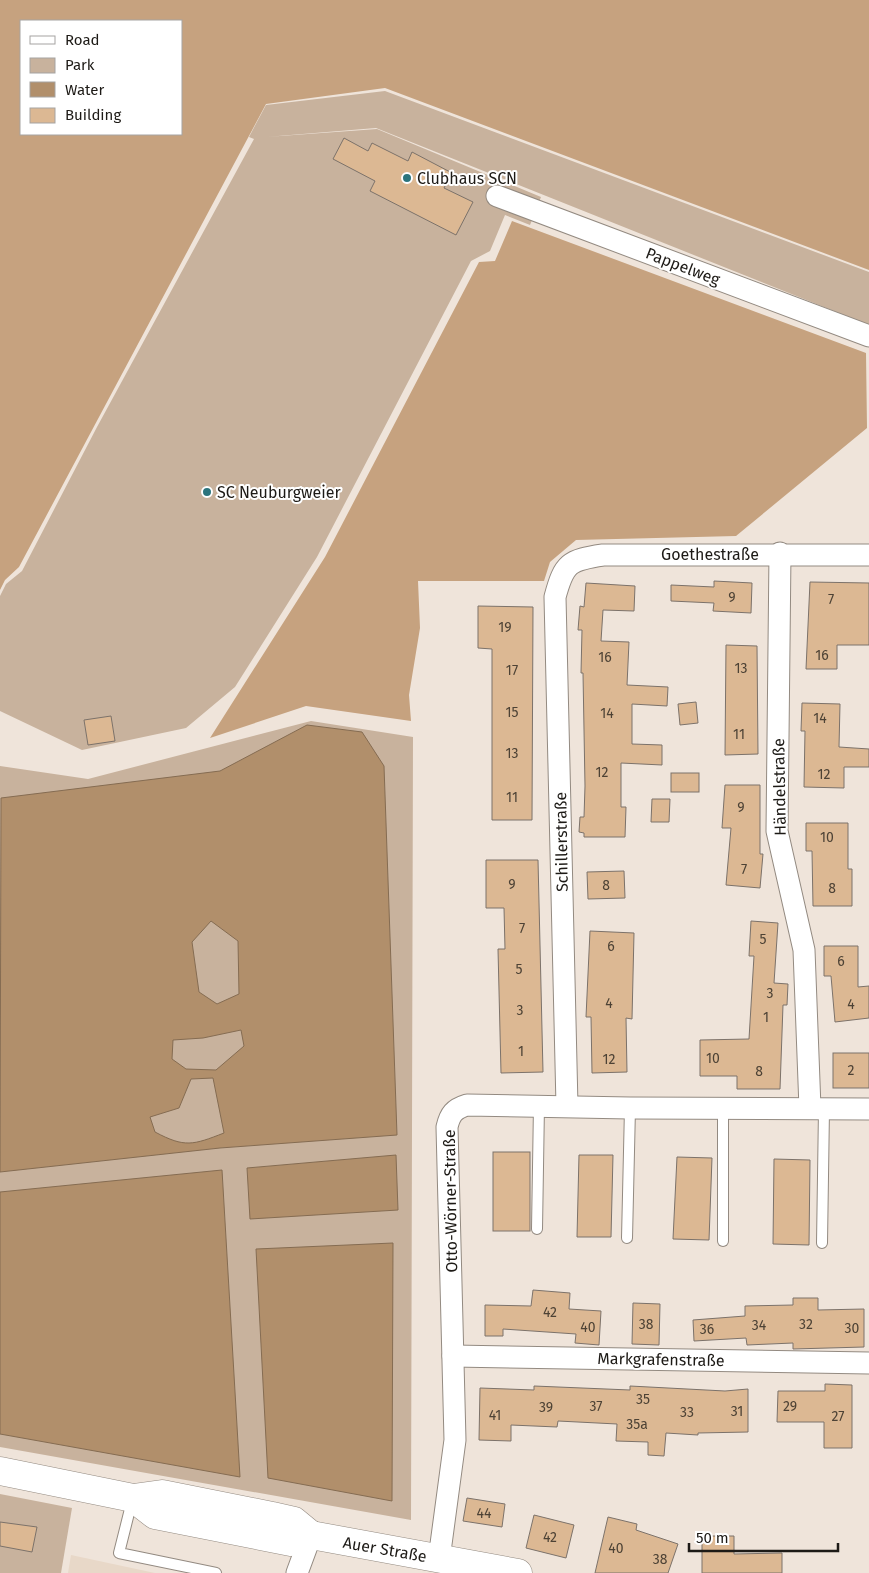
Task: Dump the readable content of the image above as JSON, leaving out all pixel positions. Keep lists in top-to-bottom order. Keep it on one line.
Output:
{"streets":{"main road":["Auer Straße"],"street":["Pappelweg","Goethestraße","Händelstraße","Schillerstraße","Otto-Wörner-Straße","Markgrafenstraße"]},"crossings":[["Goethestraße","Händelstraße"],["Goethestraße","Schillerstraße"],["Händelstraße","Otto-Wörner-Straße"],["Schillerstraße","Otto-Wörner-Straße"],["Otto-Wörner-Straße","Markgrafenstraße"],["Otto-Wörner-Straße","Auer Straße"]],"places":["Clubhaus SCN","SC Neuburgweier"],"house_numbers":["9","7","19","16","16","13","17","15","14","14","11","13","12","12","11","9","10","7","9","8","8","7","5","6","6","5","3","4","4","3","1","1","10","12","2","8","42","38","32","34","40","30","36","35","37","29","39","31","33","41","27","35a","44","42","40","38"],"legend":["Road","Park","Water","Building"],"scale_bar":"50 m"}
